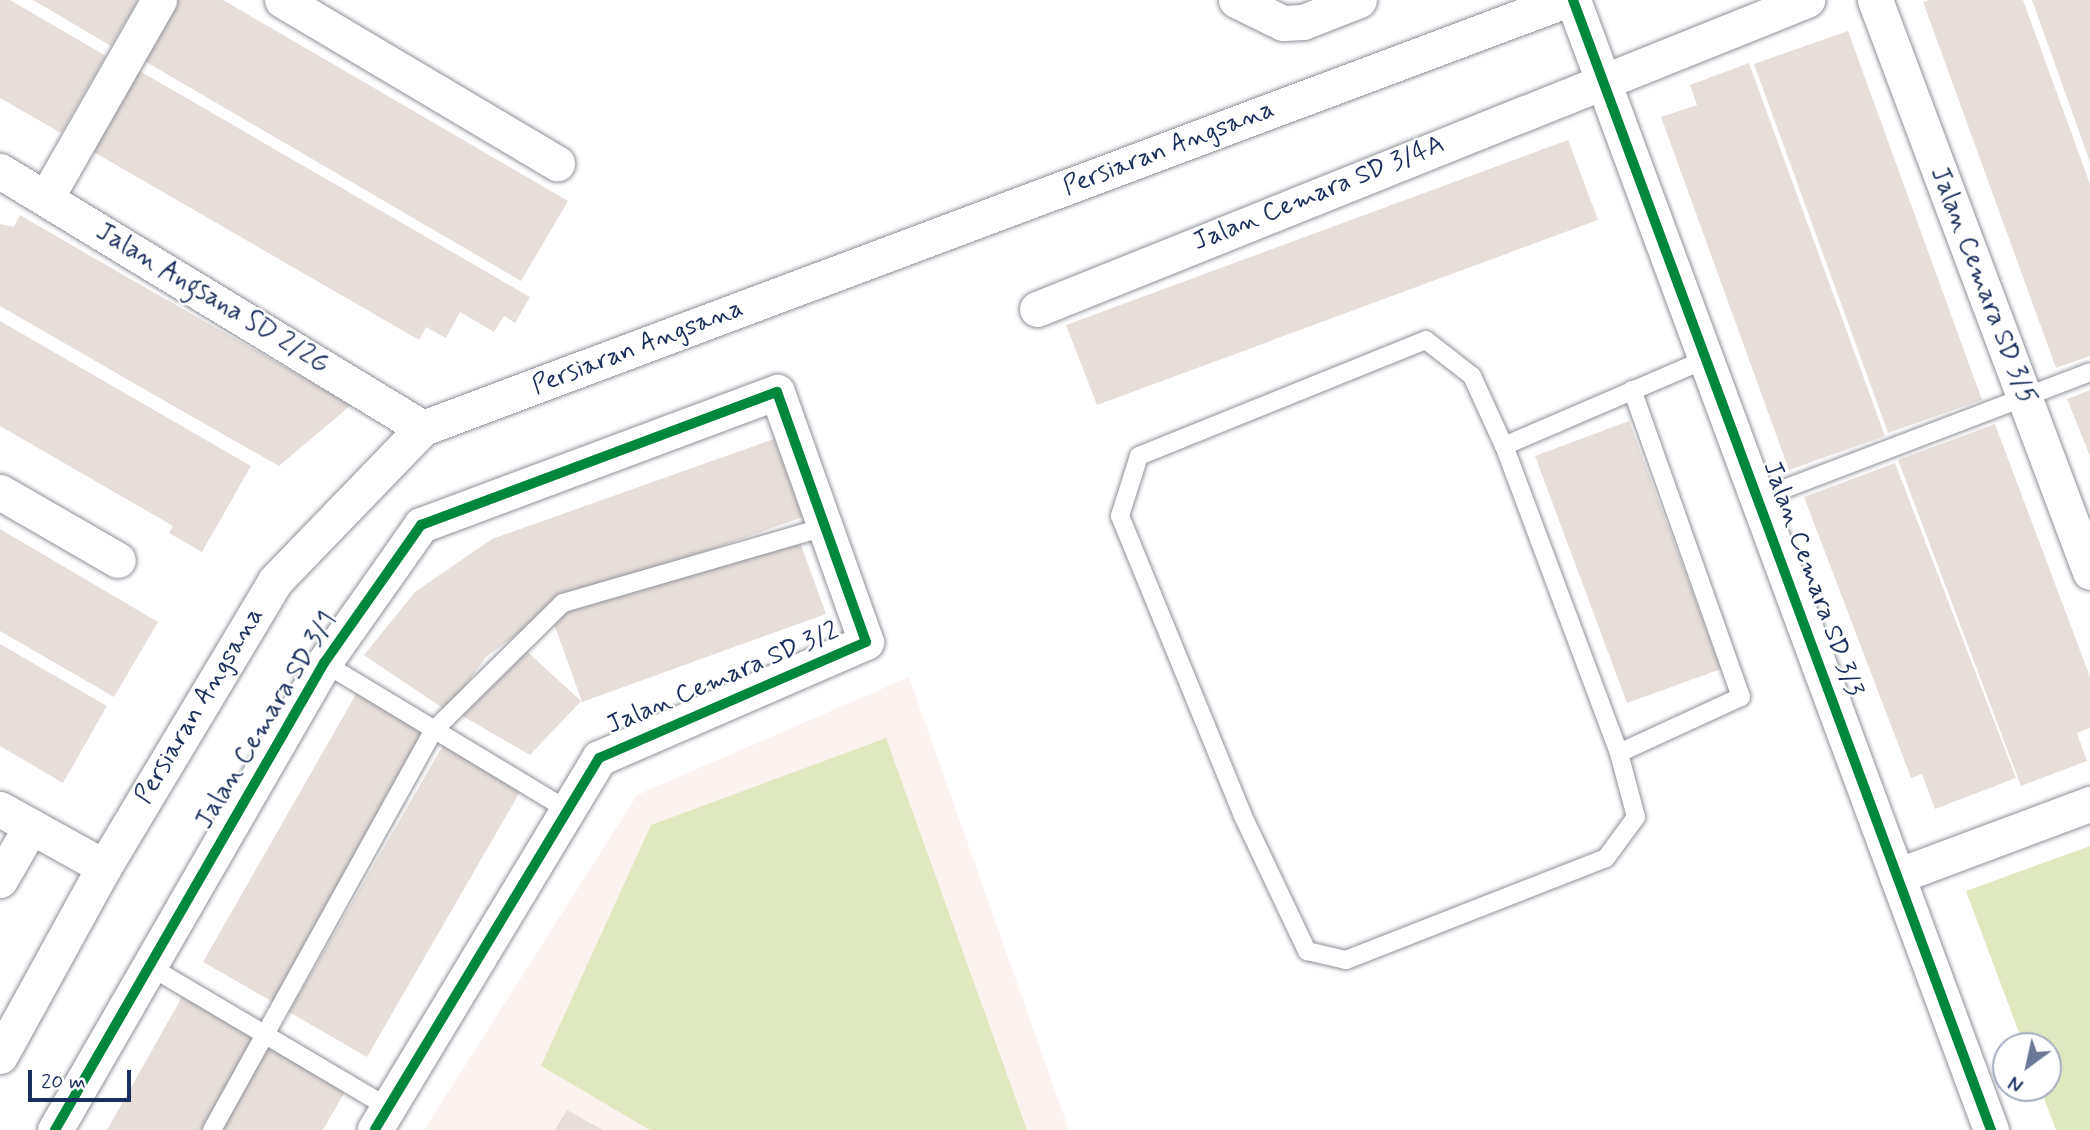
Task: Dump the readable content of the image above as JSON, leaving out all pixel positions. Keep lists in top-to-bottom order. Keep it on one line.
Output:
{"streets":{"street":["Persiaran Angsana","Jalan Cemara SD 3/4A","Jalan Cemara SD 3/5","Jalan Angsana SD 2/2G","Jalan Cemara SD 3/3","Jalan Cemara SD 3/2","Jalan Cemara SD 3/1"]},"crossings":[["Persiaran Angsana","Jalan Angsana SD 2/2G"],["Jalan Cemara SD 3/4A","Jalan Cemara SD 3/3"],["Jalan Cemara SD 3/2","Jalan Cemara SD 3/1"]],"scale_bar":"20 m","north":"bottom left"}
